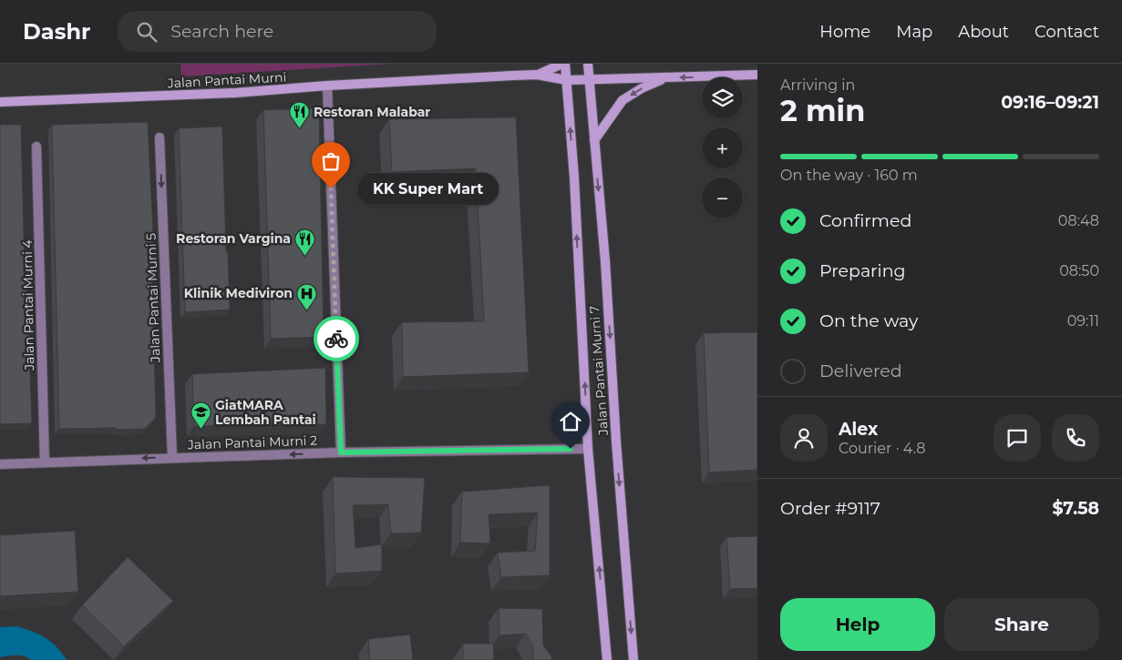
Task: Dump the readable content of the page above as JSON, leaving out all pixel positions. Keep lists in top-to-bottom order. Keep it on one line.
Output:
{"streets":{"main road":["Jalan Pantai Murni","Jalan Pantai Murni 7"],"street":["Jalan Pantai Murni 5","Jalan Pantai Murni 4","Jalan Pantai Murni 2"]},"crossings":[["Jalan Pantai Murni","Jalan Pantai Murni 7"],["Jalan Pantai Murni 5","Jalan Pantai Murni 2"],["Jalan Pantai Murni 4","Jalan Pantai Murni 2"],["Jalan Pantai Murni 7","Jalan Pantai Murni 2"]],"one_way":["Jalan Pantai Murni 5","Jalan Pantai Murni 2"],"places":{"restaurant":["Restoran Malabar","Restoran Vargina"],"other":["KK Super Mart"],"hospital":["Klinik Mediviron"],"school or university":["GiatMARA Lembah Pantai"]},"page":{"header":"Dashr","search":"Search here","nav":["Home","Map","About","Contact"],"heading":["2 min","Arriving in","09:16–09:21"],"panel":["Alex","Courier · 4.8","Order #9117","$7.58"],"map_buttons":["+","−"],"bar":"On the way · 160 m","bubble":"KK Super Mart","list":[["Confirmed","08:48"],["Preparing","08:50"],["On the way","09:11"],"Delivered"],"buttons":["Help","Share"]}}
